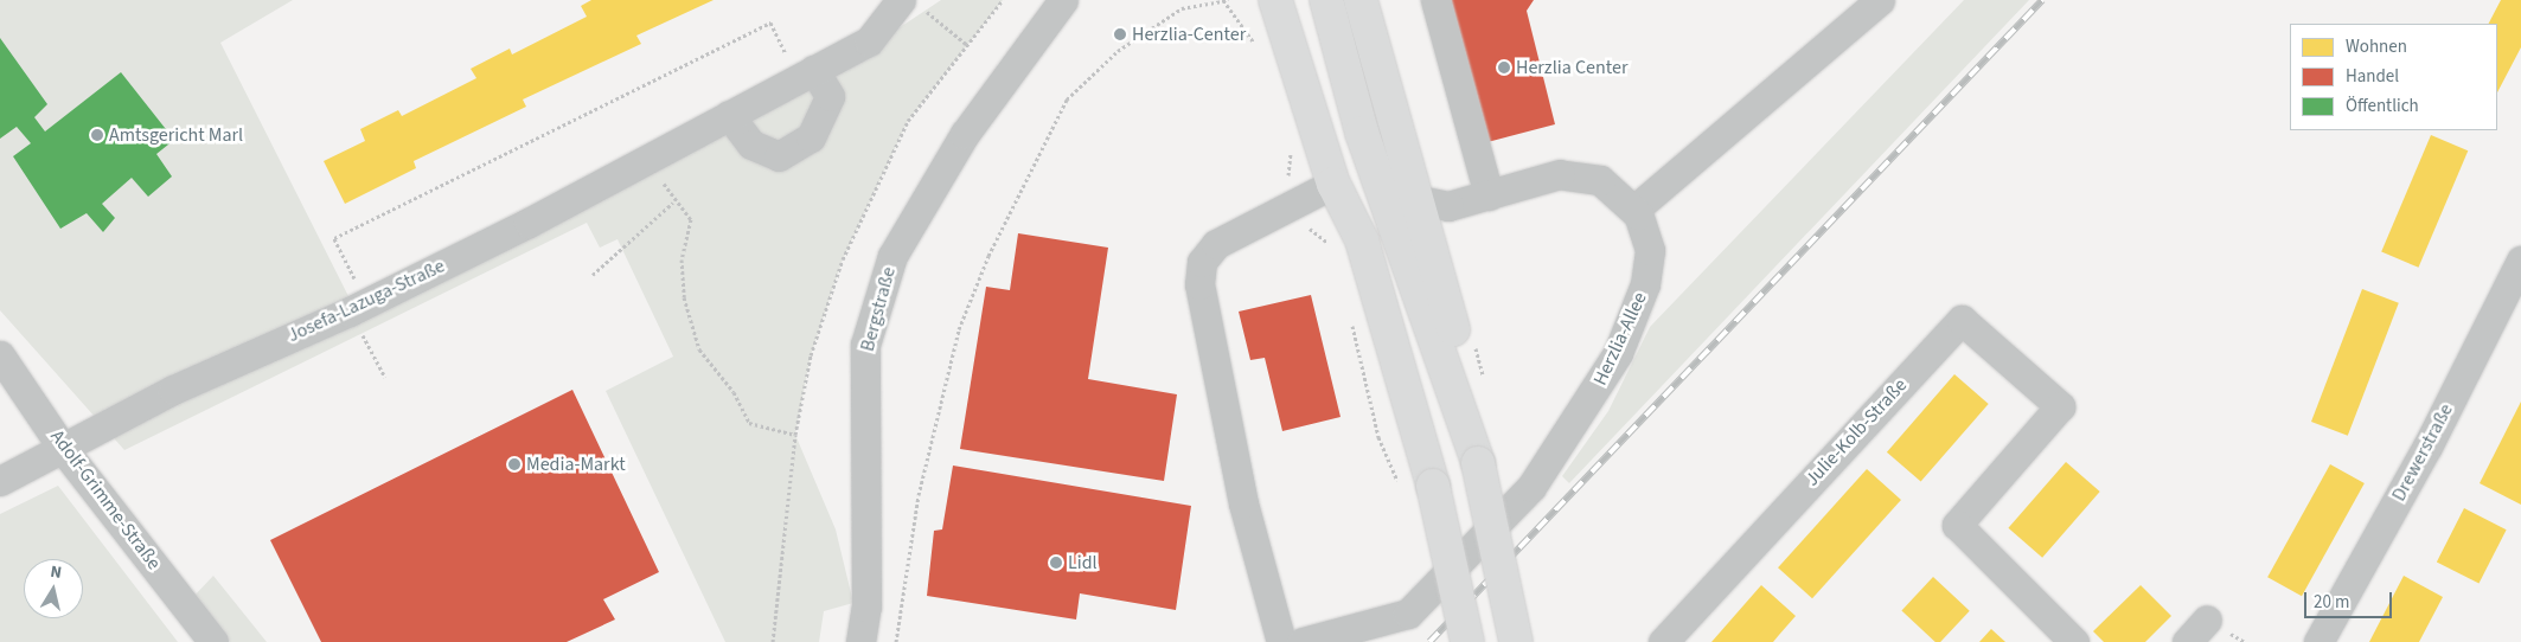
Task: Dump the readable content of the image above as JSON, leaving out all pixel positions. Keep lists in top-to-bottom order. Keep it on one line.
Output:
{"streets":{"street":["Josefa-Lazuga-Straße","Bergstraße","Herzlia-Allee","Julie-Kolb-Straße","Drewerstraße","Adolf-Grimme-Straße"]},"crossings":[["Josefa-Lazuga-Straße","Adolf-Grimme-Straße"]],"places":["Herzlia-Center","Herzlia Center","Amtsgericht Marl","Media-Markt","Lidl"],"legend":["Wohnen","Handel","Öffentlich"],"scale_bar":"20 m","north":"top"}
